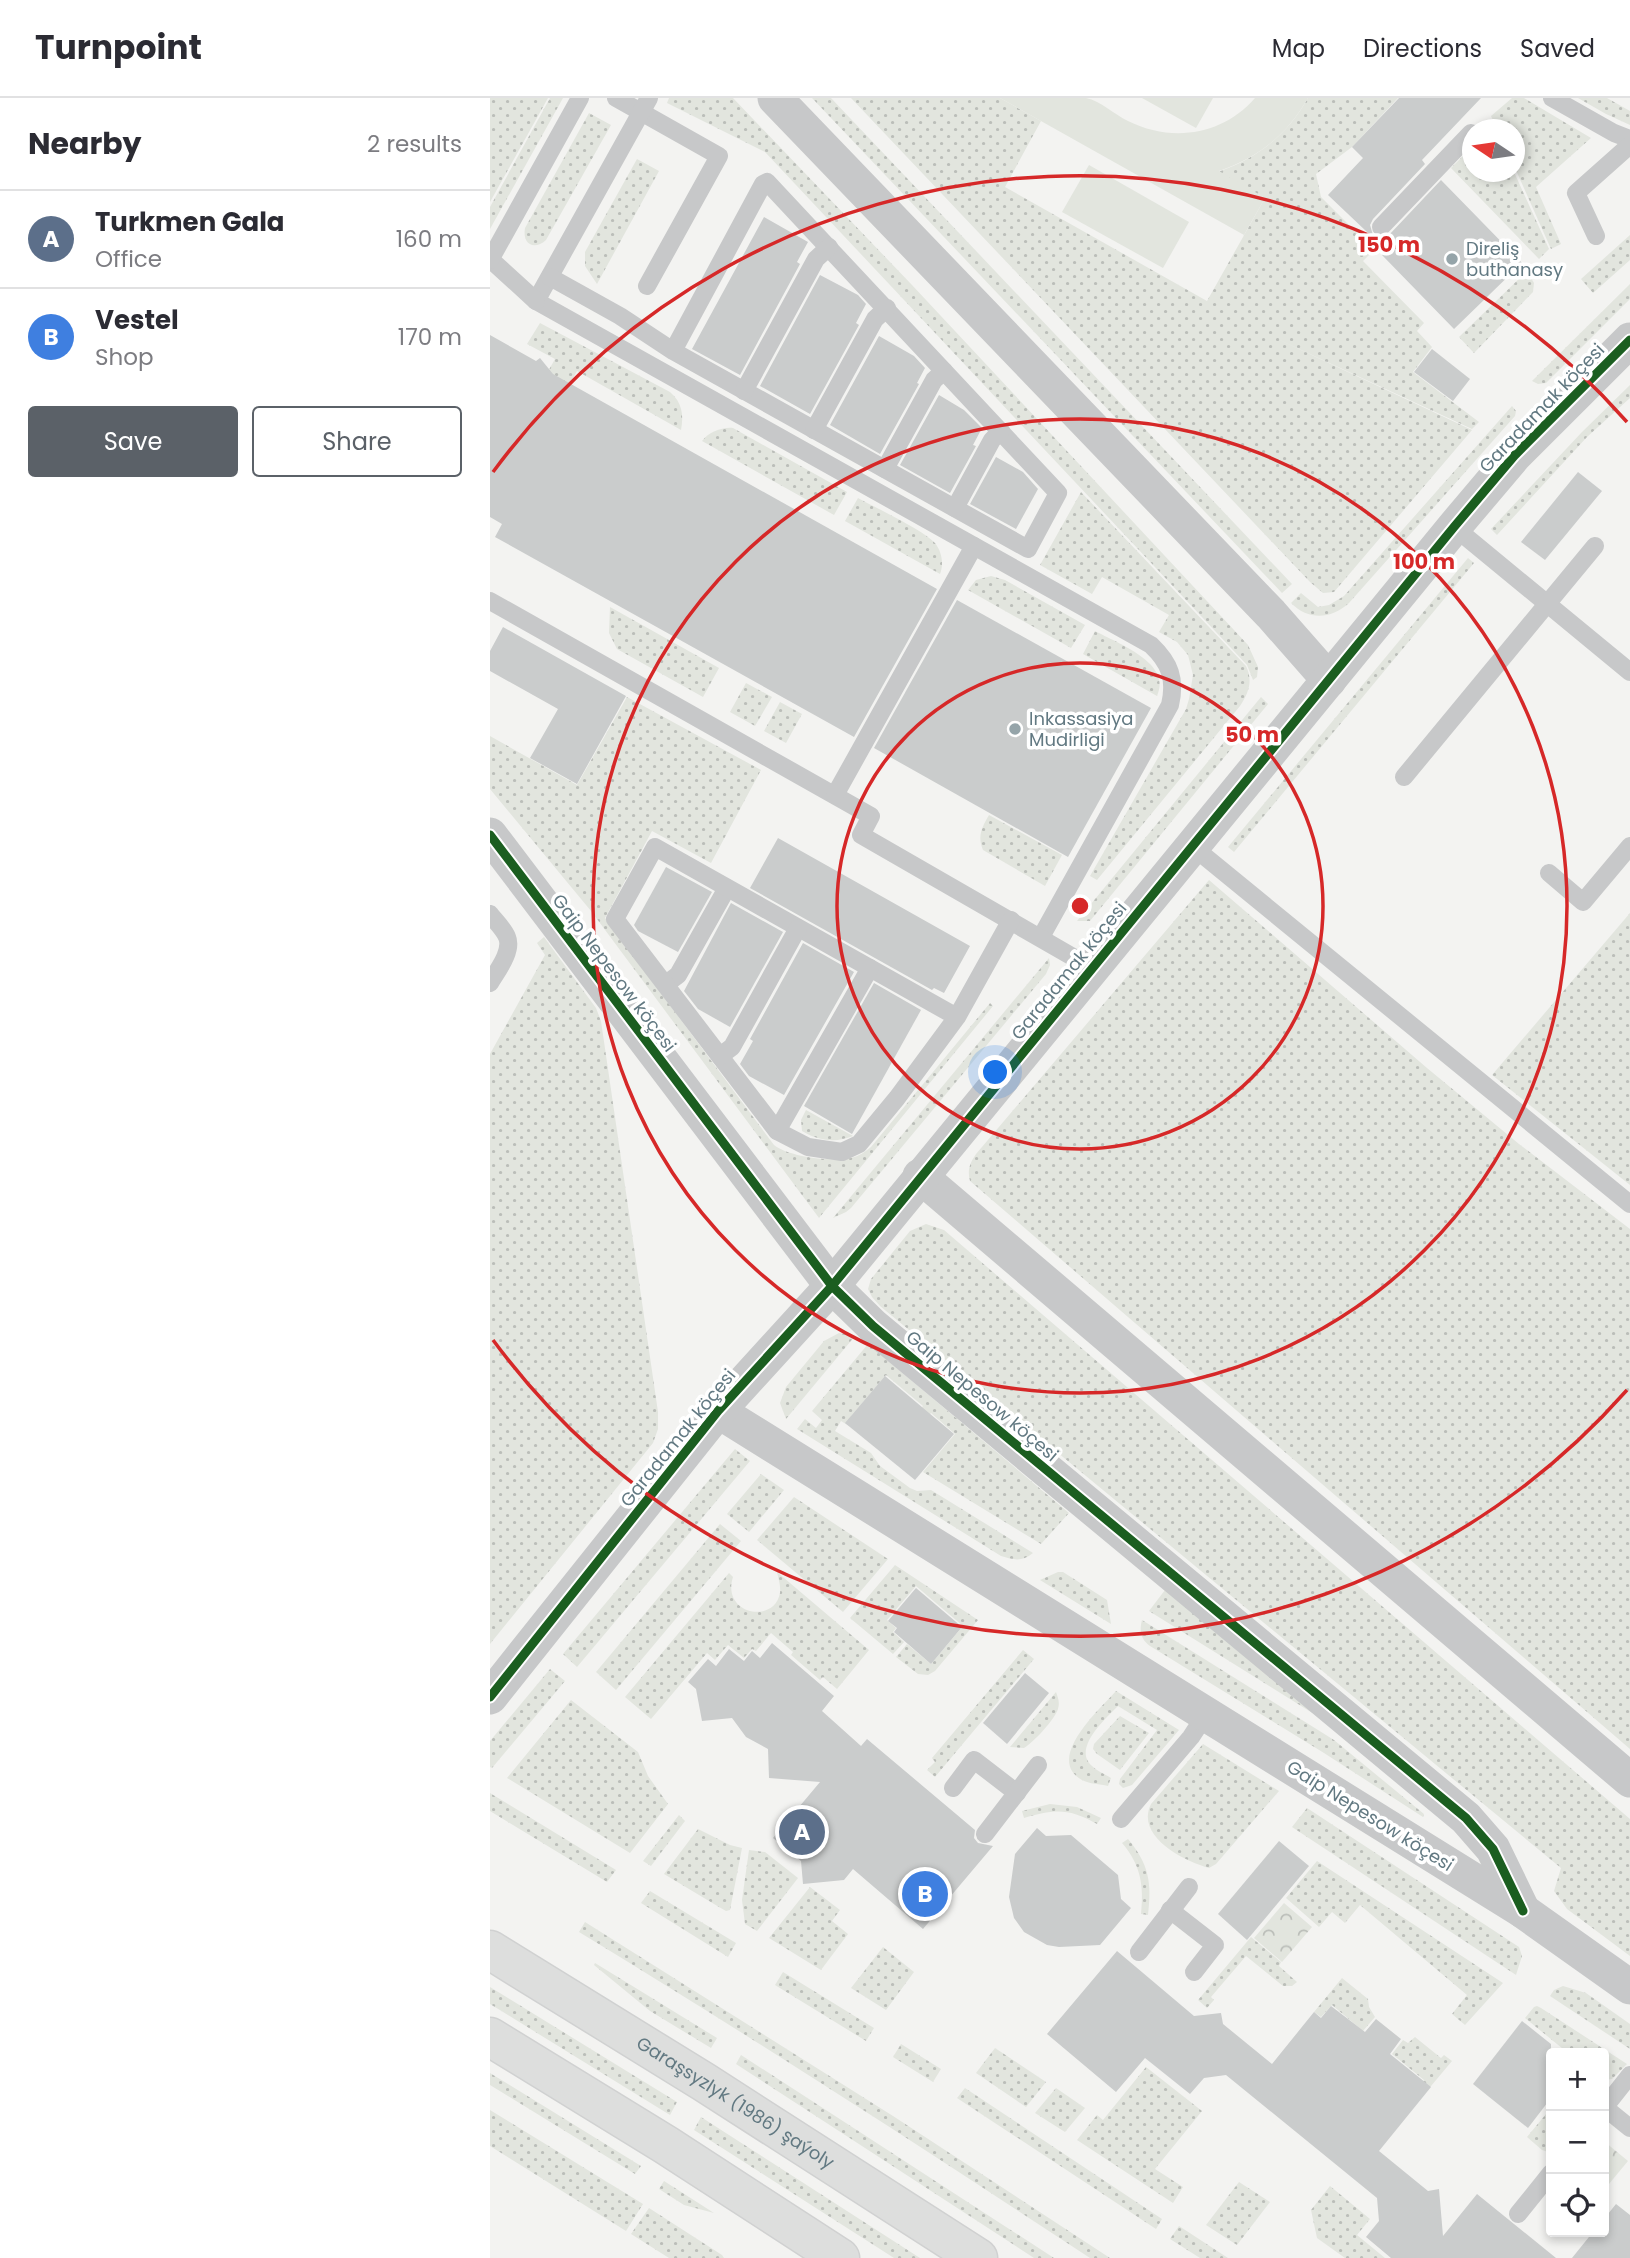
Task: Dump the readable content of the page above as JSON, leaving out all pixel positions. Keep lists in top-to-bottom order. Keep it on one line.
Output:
{"streets":{"main road":["Garaşsyzlyk (1986) şaýoly"],"street":["Garadamak köçesi","Gaip Nepesow köçesi"]},"crossings":[["Garadamak köçesi","Gaip Nepesow köçesi"]],"places":["Direliş buthanasy","Inkassasiya Mudirligi"],"north":"left","page":{"header":"Turnpoint","nav":["Map","Directions","Saved"],"heading":["Nearby","2 results"],"list":[{"mark":"A","name":"Turkmen Gala","note":"Office","value":"160 m"},{"mark":"B","name":"Vestel","note":"Shop","value":"170 m"}],"buttons":["Save","Share"],"pins":["A","B"],"map_buttons":["+","−"]},"rings":["150 m","100 m","50 m"]}
